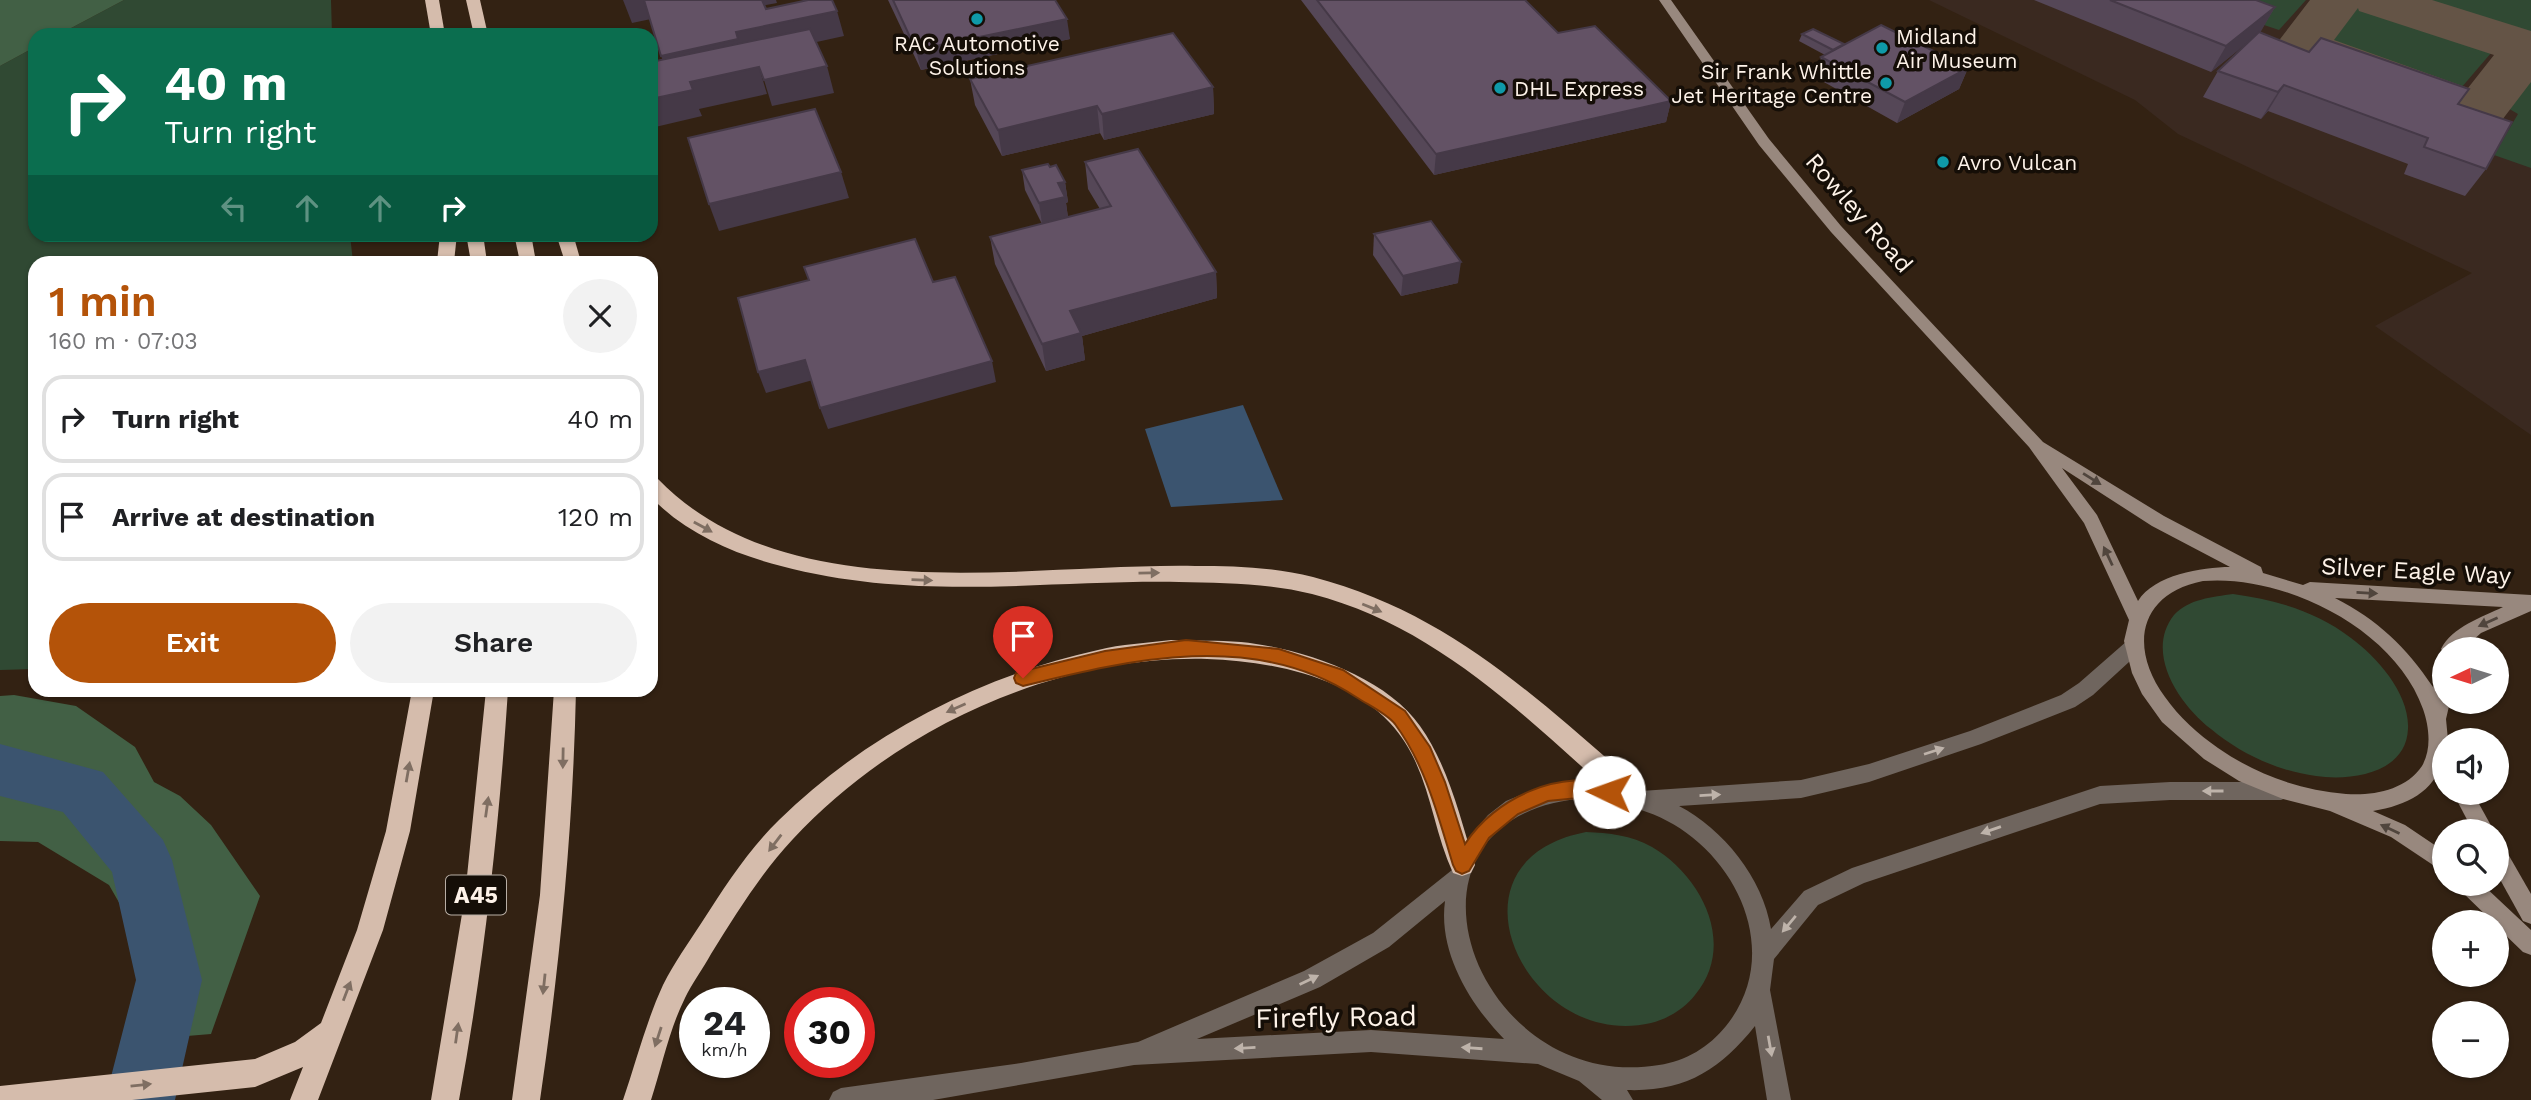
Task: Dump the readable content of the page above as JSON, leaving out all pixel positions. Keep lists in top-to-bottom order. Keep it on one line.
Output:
{"streets":{"highway":["A45"],"street":["Rowley Road","Silver Eagle Way","Firefly Road"]},"places":["RAC Automotive Solutions","Midland Air Museum","Sir Frank Whittle Jet Heritage Centre","DHL Express","Avro Vulcan"],"north":"left","page":{"turn":["40 m","Turn right"],"heading":["1 min","160 m · 07:03"],"list":[{"name":"Turn right","value":"40 m"},{"name":"Arrive at destination","value":"120 m"}],"buttons":["Exit","Share"],"map_buttons":["+","−"],"speed":"24 km/h","limit":"30"}}
